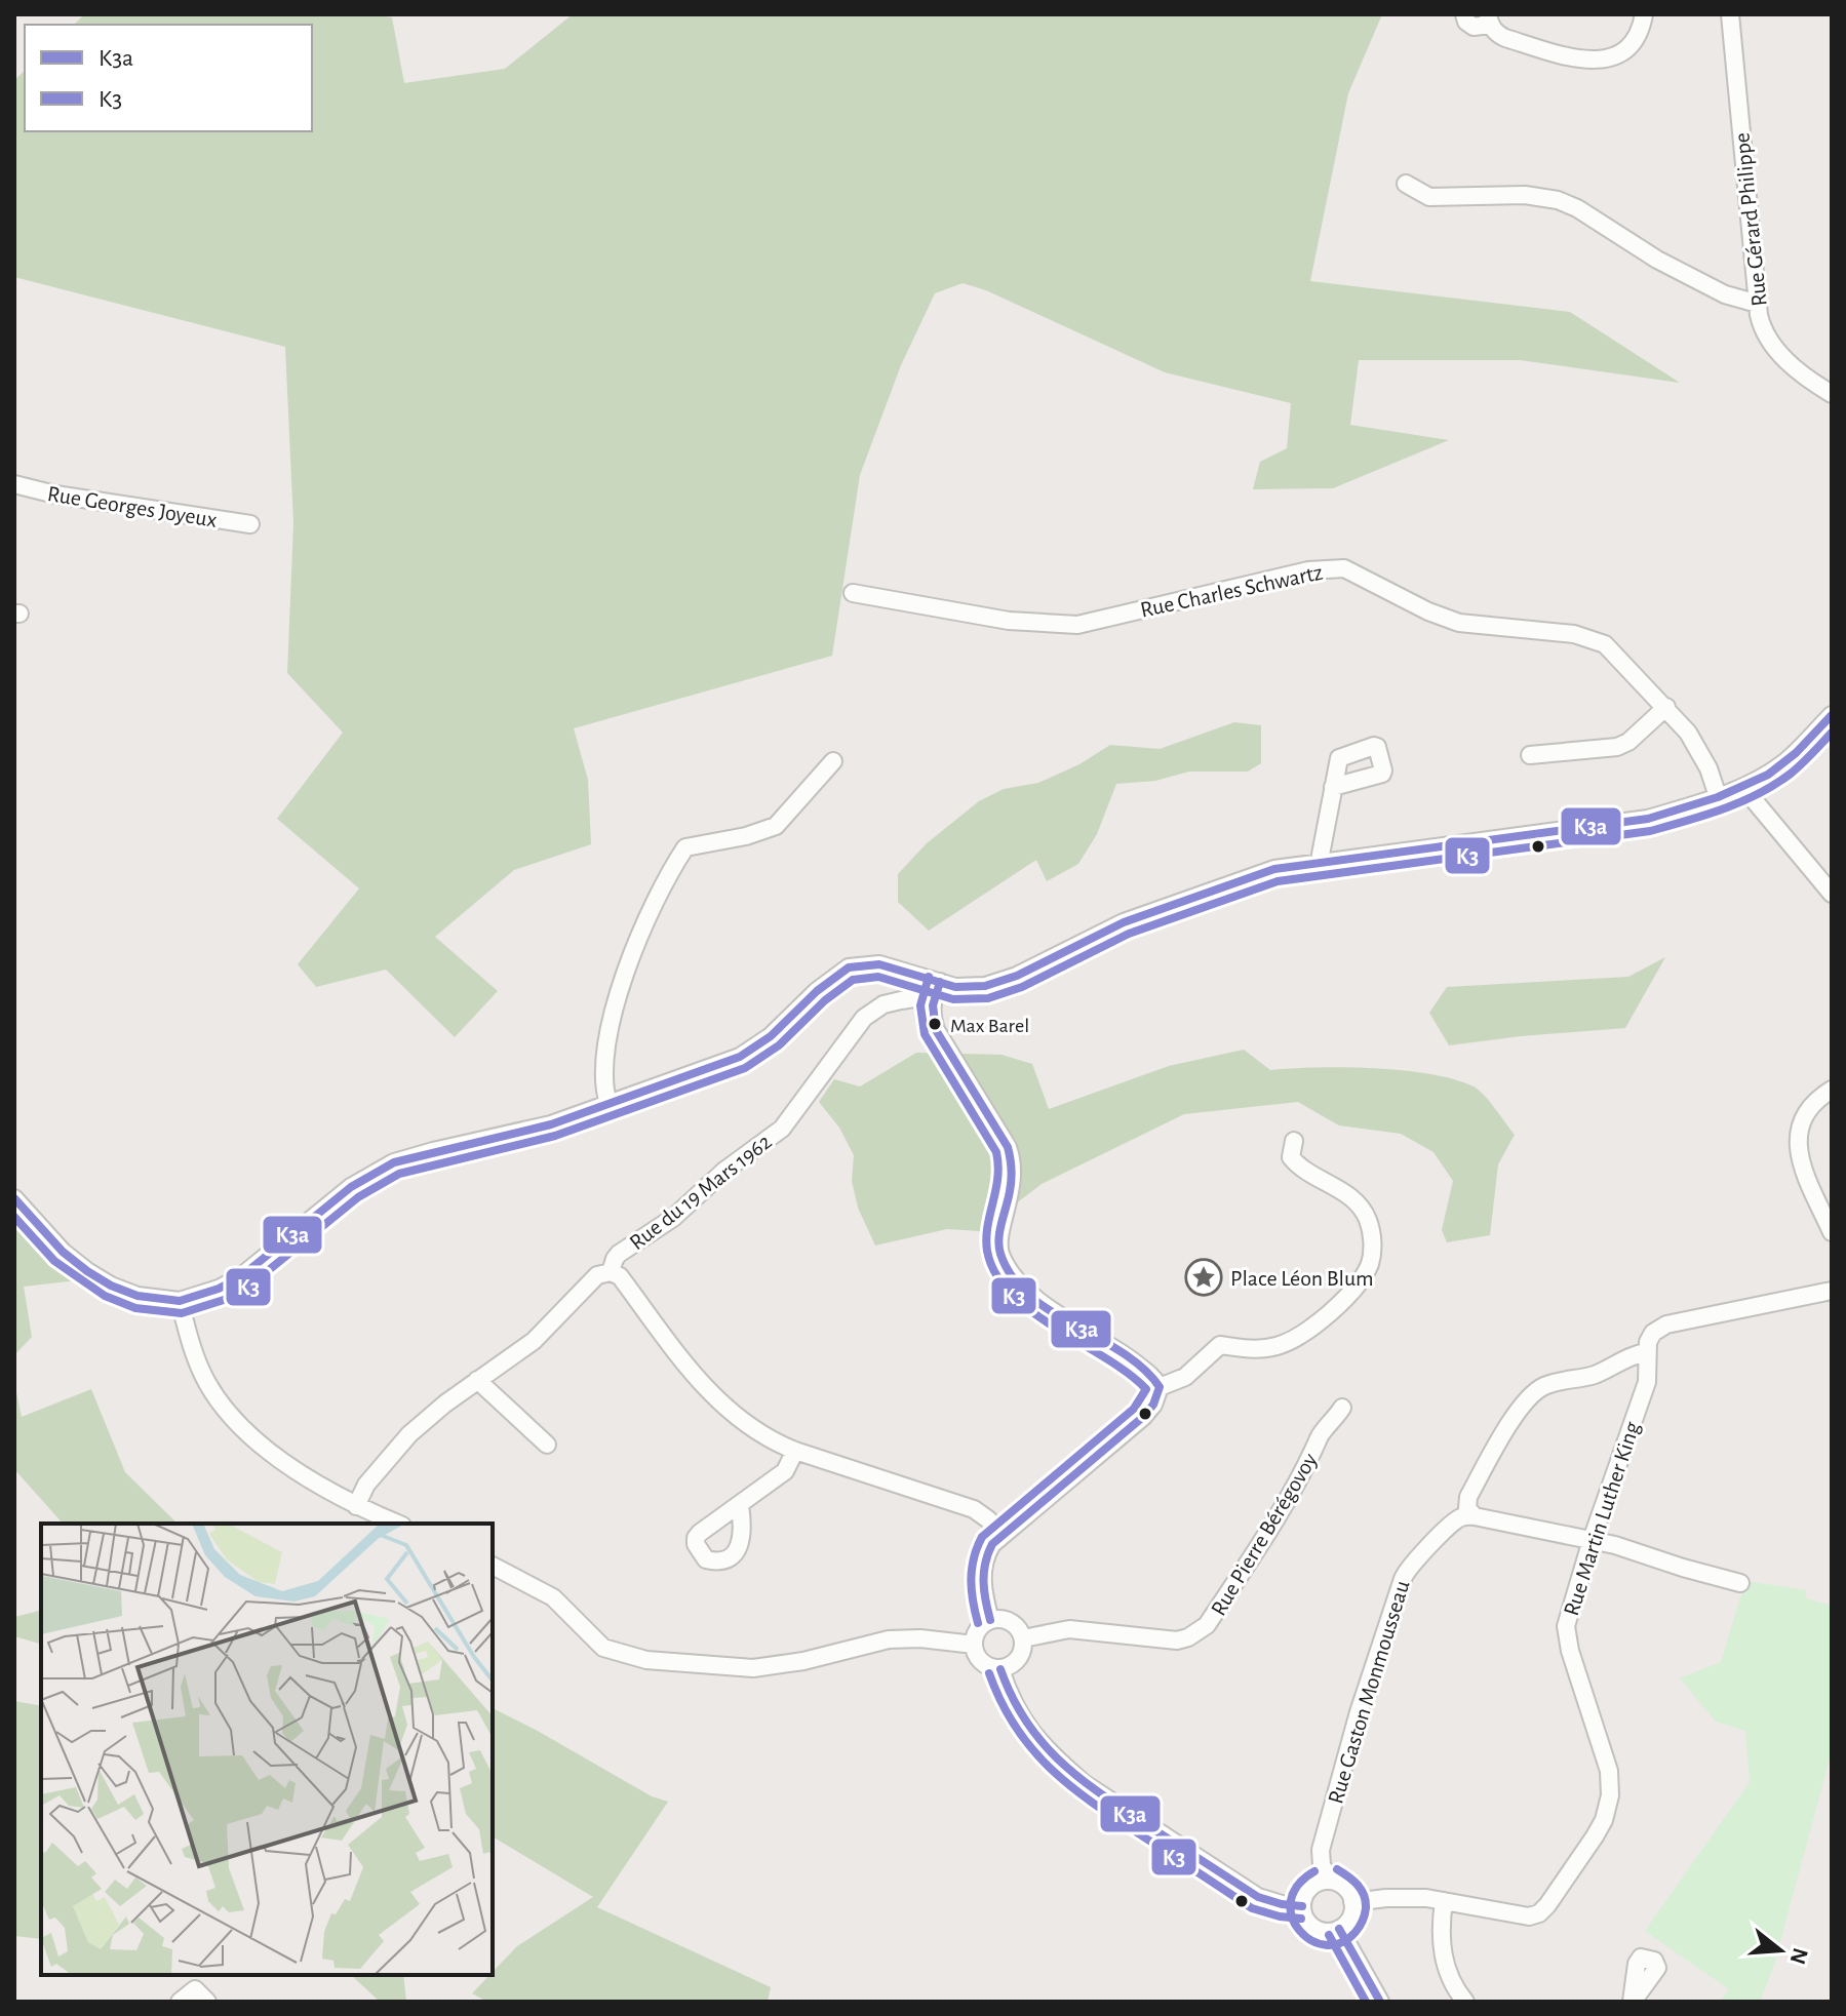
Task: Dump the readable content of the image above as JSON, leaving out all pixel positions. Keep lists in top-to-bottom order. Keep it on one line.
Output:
{"streets":{"street":["Rue Gérard Philippe","Rue Georges Joyeux","Rue Charles Schwartz","Rue du 19 Mars 1962","Rue Martin Luther King","Rue Pierre Bérégovoy","Rue Gaston Monmousseau"]},"crossings":[["Rue Martin Luther King","Rue Gaston Monmousseau"]],"places":{"other":["Max Barel"],"place":["Place Léon Blum"]},"lines":["transit line K3a","transit line K3"],"legend":["K3a","K3"],"north":"right"}
